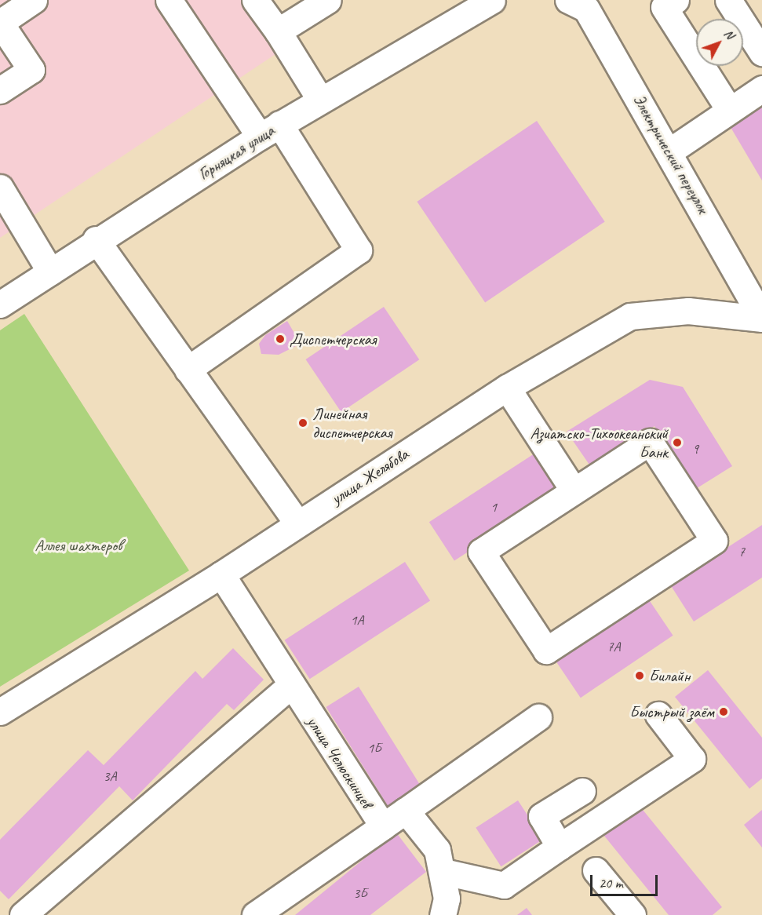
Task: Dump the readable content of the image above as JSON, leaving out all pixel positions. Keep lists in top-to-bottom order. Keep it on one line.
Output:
{"streets":{"street":["Горняцкая улица","Электрический переулок","улица Желябова","улица Челюскинцев"]},"crossings":[["Электрический переулок","улица Желябова"],["улица Желябова","улица Челюскинцев"]],"parks":["Аллея шахтеров"],"places":["Диспетчерская","Линейная диспетчерская","Азиатско-Тихоокеанский Банк","Билайн","Быстрый заём"],"house_numbers":["9","1","7","1А","7А","1Б","3А","3Б"],"scale_bar":"20 m","north":"top right"}
